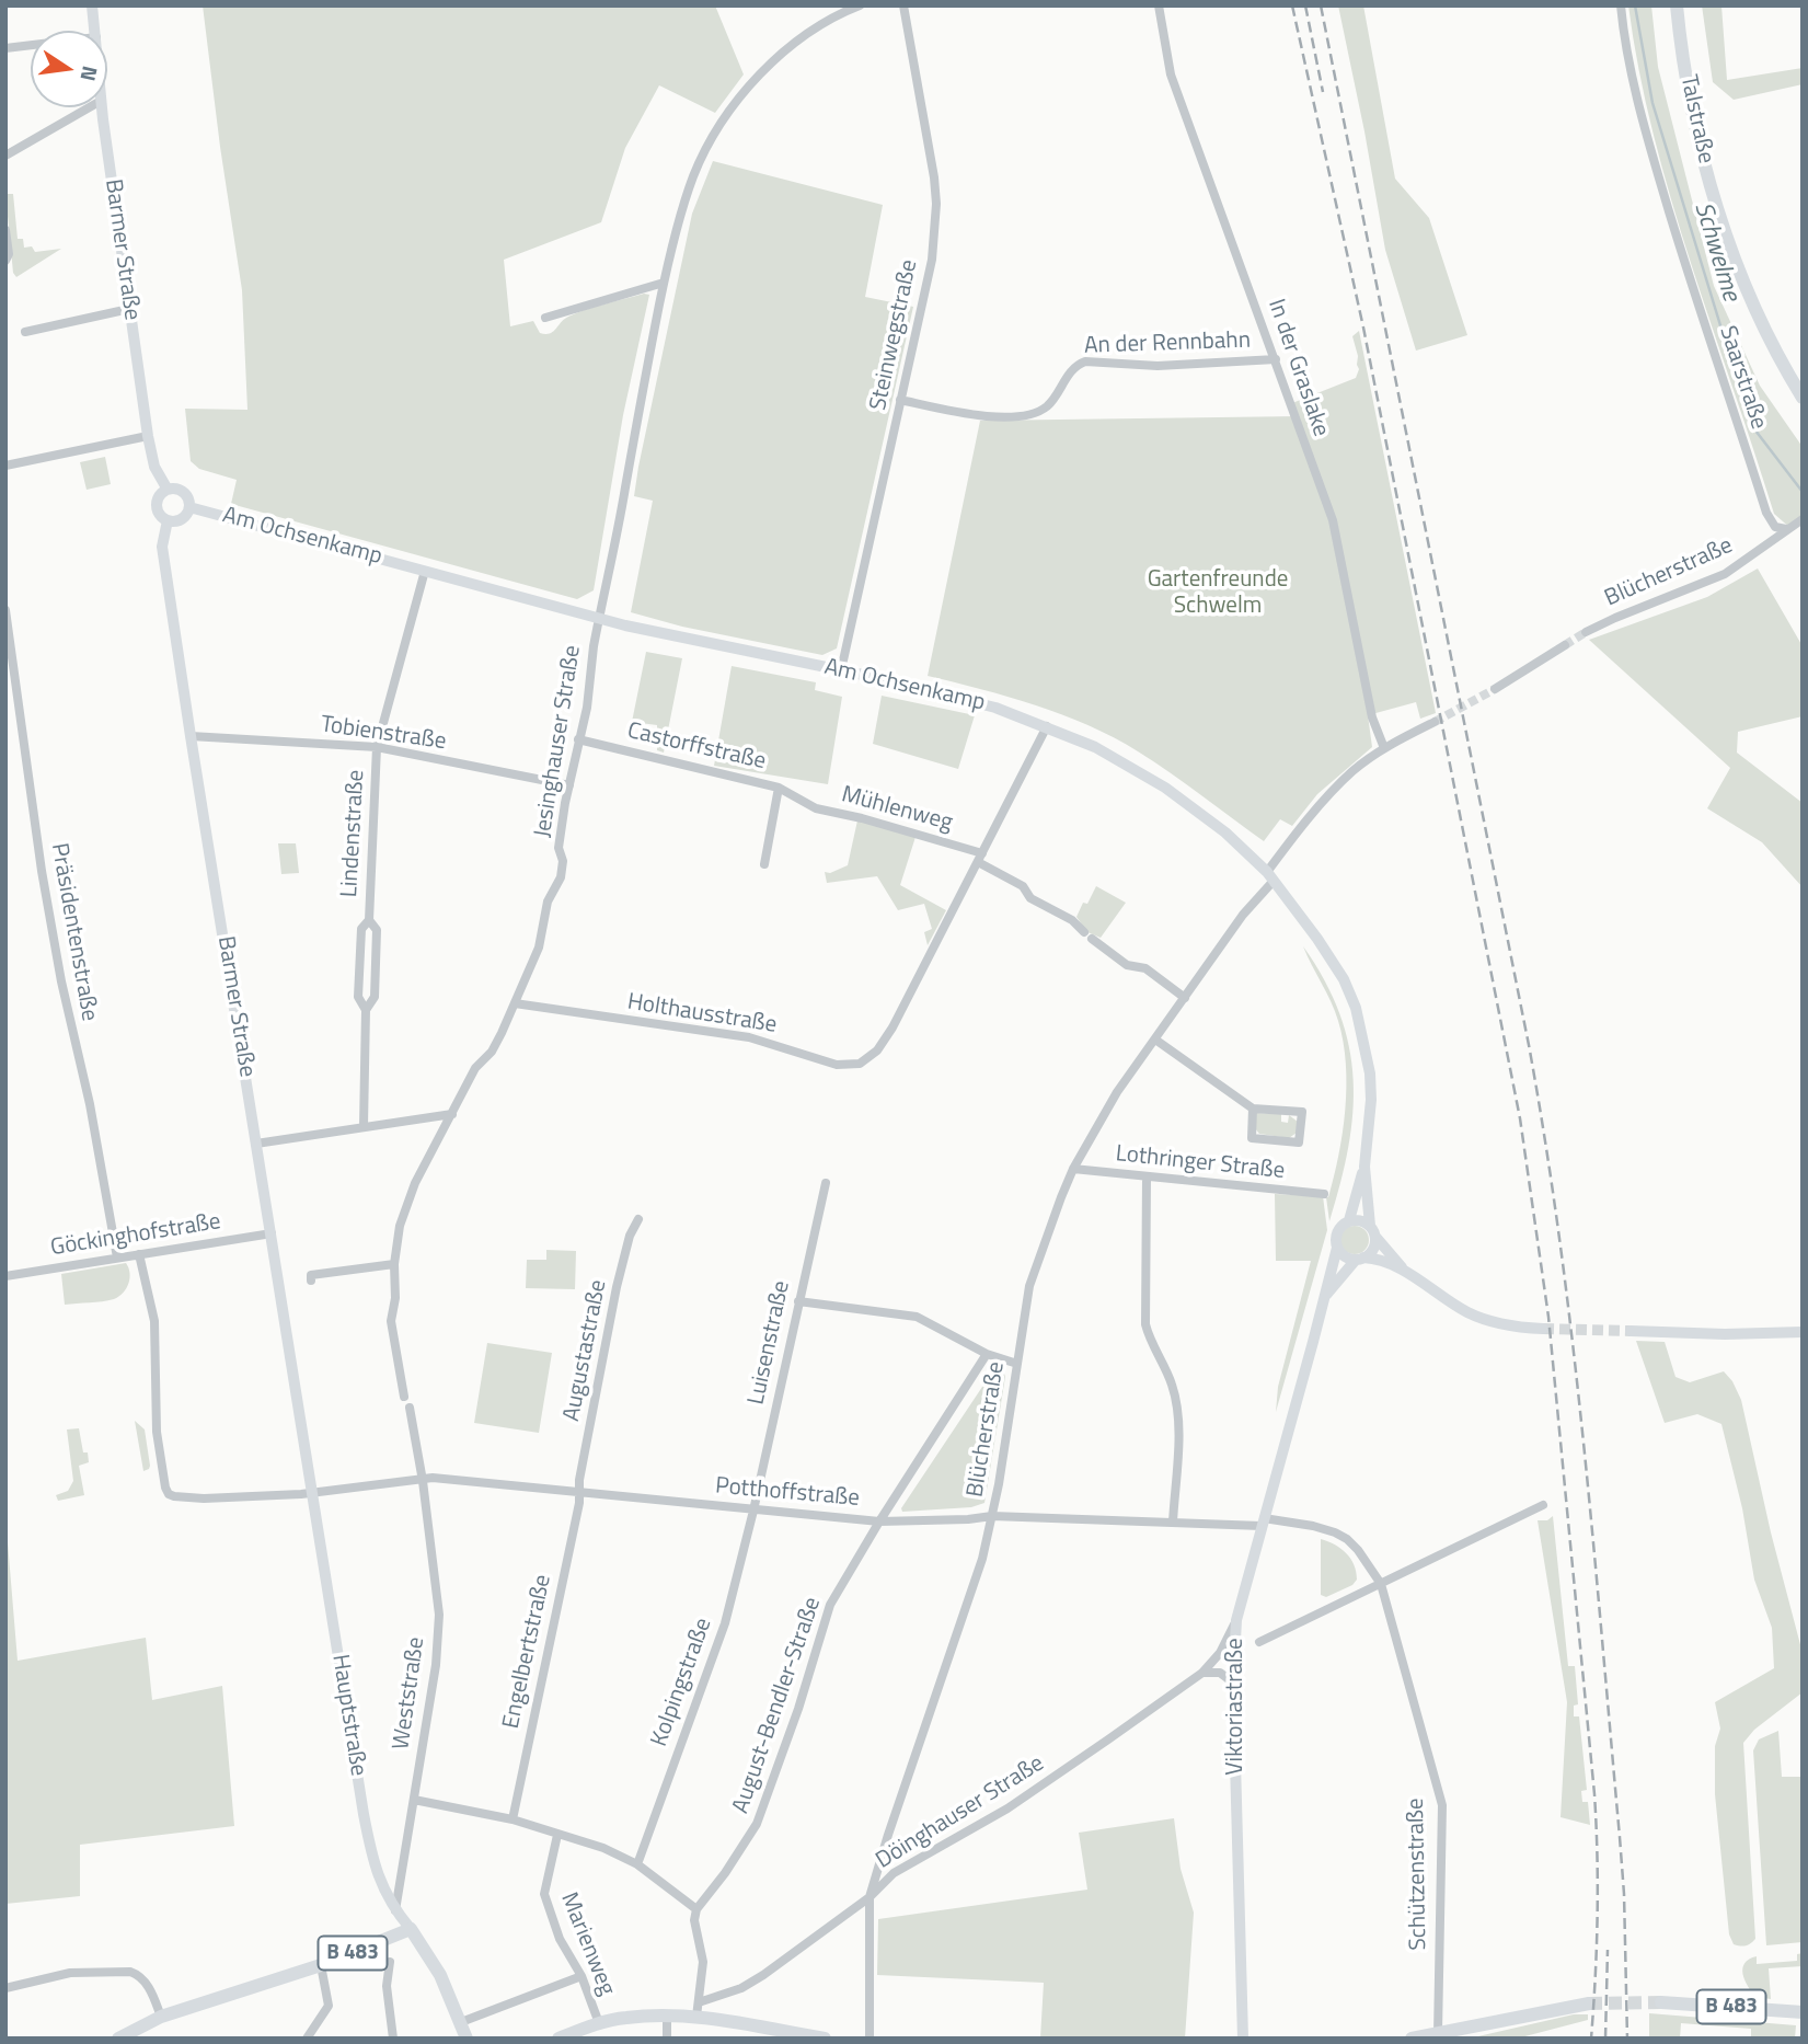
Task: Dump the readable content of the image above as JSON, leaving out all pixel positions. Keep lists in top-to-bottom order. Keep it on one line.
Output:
{"streets":{"main road":["Talstraße","Barmer Straße","Am Ochsenkamp","Viktoriastraße","Hauptstraße","B 483"],"street":["Steinwegstraße","An der Rennbahn","In der Graslake","Saarstraße","Blücherstraße","Tobienstraße","Jesinghauser Straße","Castorffstraße","Mühlenweg","Lindenstraße","Präsidentenstraße","Holthausstraße","Lothringer Straße","Göckinghofstraße","Luisenstraße","Augustastraße","Potthoffstraße","Engelbertstraße","Kolpingstraße","Weststraße","August-Bendler-Straße","Döinghauser Straße","Schützenstraße","Marienweg"]},"crossings":[["Barmer Straße","Am Ochsenkamp"],["Barmer Straße","Tobienstraße"],["Barmer Straße","Göckinghofstraße"],["Barmer Straße","Potthoffstraße"],["Barmer Straße","Hauptstraße"],["Steinwegstraße","An der Rennbahn"],["Steinwegstraße","Am Ochsenkamp"],["An der Rennbahn","In der Graslake"],["In der Graslake","Blücherstraße"],["Saarstraße","Blücherstraße"],["Am Ochsenkamp","Blücherstraße"],["Am Ochsenkamp","Jesinghauser Straße"],["Am Ochsenkamp","Lindenstraße"],["Am Ochsenkamp","Viktoriastraße"],["Blücherstraße","Mühlenweg"],["Blücherstraße","Lothringer Straße"],["Blücherstraße","Potthoffstraße"],["Blücherstraße","Döinghauser Straße"],["Tobienstraße","Jesinghauser Straße"],["Tobienstraße","Lindenstraße"],["Jesinghauser Straße","Castorffstraße"],["Jesinghauser Straße","Holthausstraße"],["Castorffstraße","Mühlenweg"],["Mühlenweg","Holthausstraße"],["Präsidentenstraße","Göckinghofstraße"],["Göckinghofstraße","Potthoffstraße"],["Luisenstraße","Potthoffstraße"],["Luisenstraße","Kolpingstraße"],["Augustastraße","Potthoffstraße"],["Augustastraße","Engelbertstraße"],["Potthoffstraße","Engelbertstraße"],["Potthoffstraße","Kolpingstraße"],["Potthoffstraße","Weststraße"],["Potthoffstraße","August-Bendler-Straße"],["Potthoffstraße","Viktoriastraße"],["Potthoffstraße","Hauptstraße"],["Potthoffstraße","Schützenstraße"],["Weststraße","Hauptstraße"],["Viktoriastraße","Döinghauser Straße"],["Hauptstraße","B 483"]],"water":["Schwelme"],"parks":["Gartenfreunde Schwelm"],"north":"right"}
